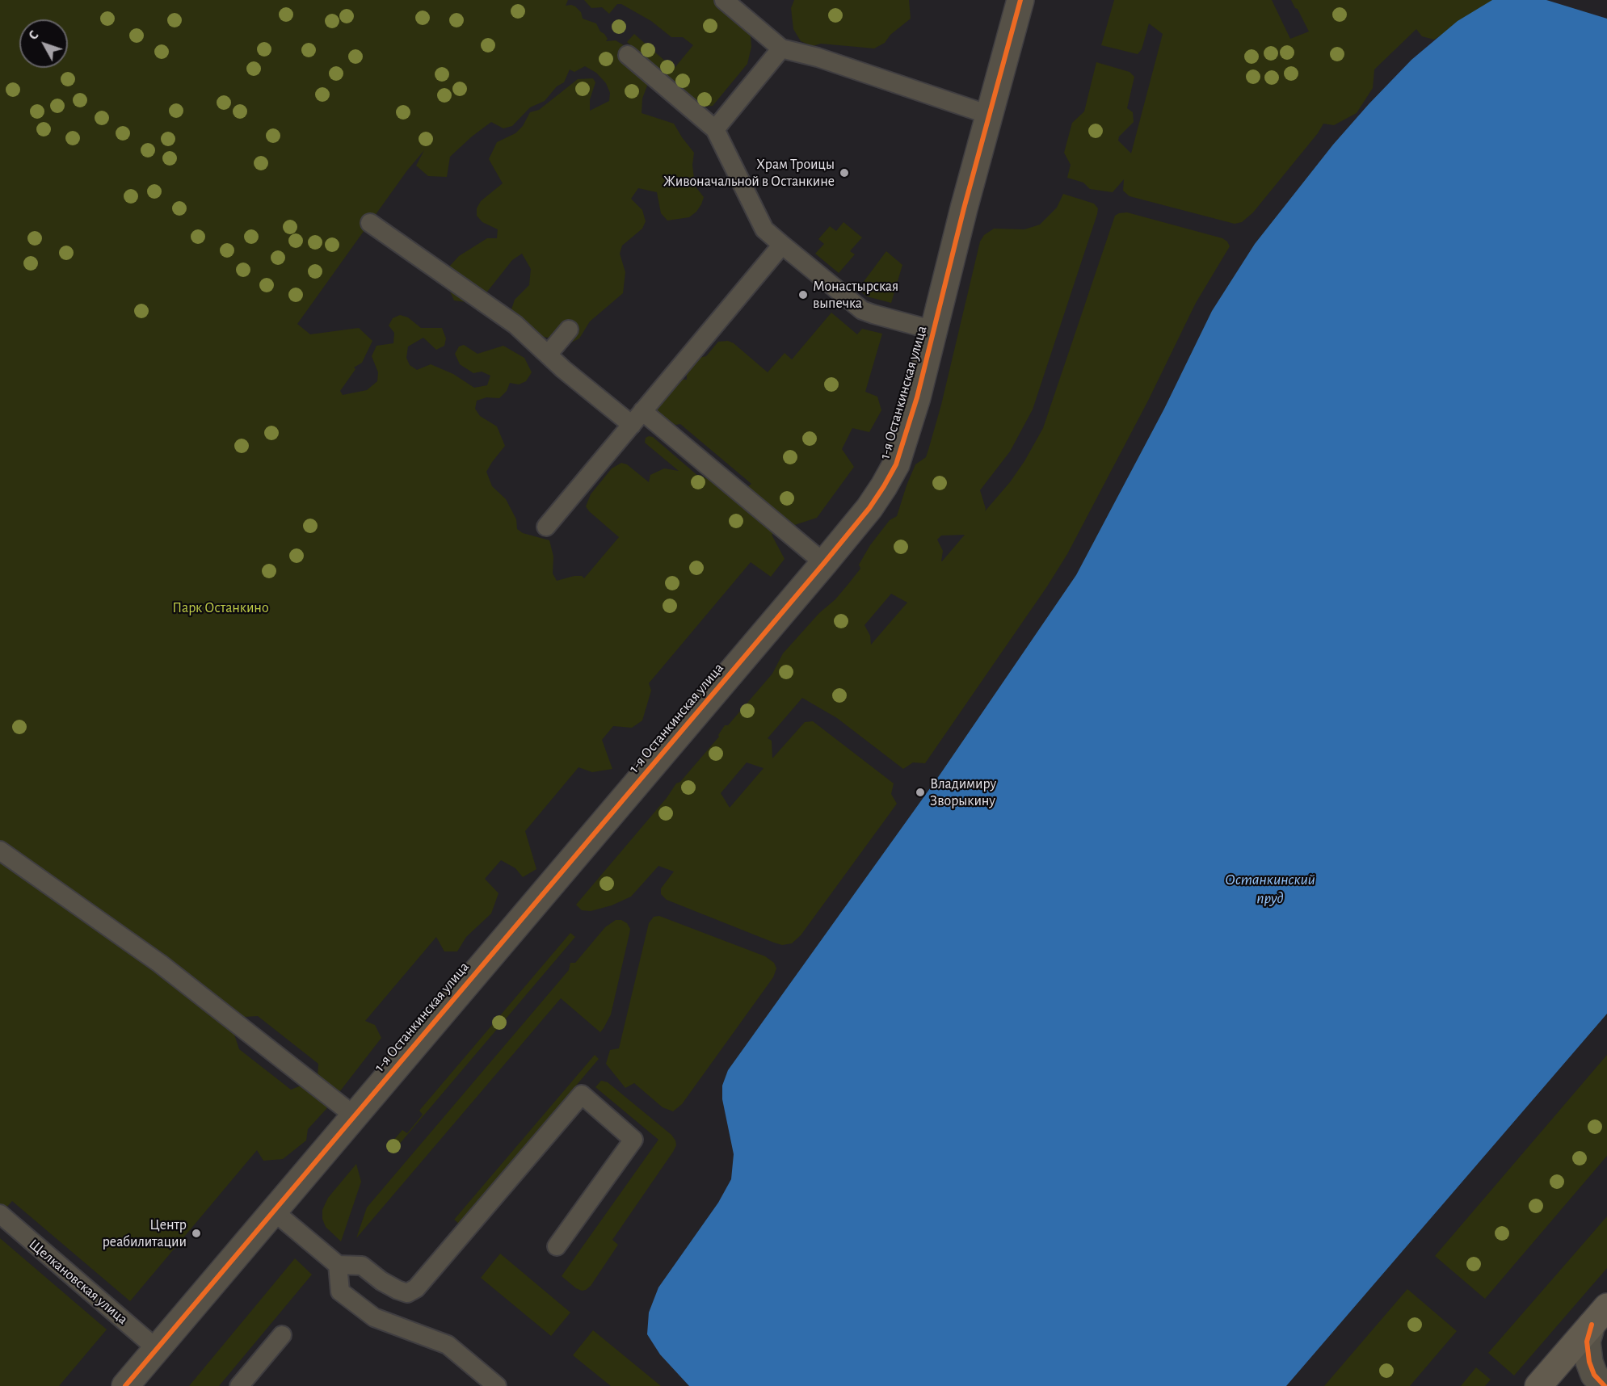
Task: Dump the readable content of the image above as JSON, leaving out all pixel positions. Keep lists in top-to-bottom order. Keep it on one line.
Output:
{"streets":{"street":["1-я Останкинская улица"],"lane":["Щелкановская улица"]},"crossings":[["1-я Останкинская улица","Щелкановская улица"]],"water":["Останкинский пруд"],"parks":["Парк Останкино"],"places":["Храм Троицы Живоначальной в Останкине","Монастырская выпечка","Владимиру Зворыкину","Центр реабилитации"],"north":"top left"}
